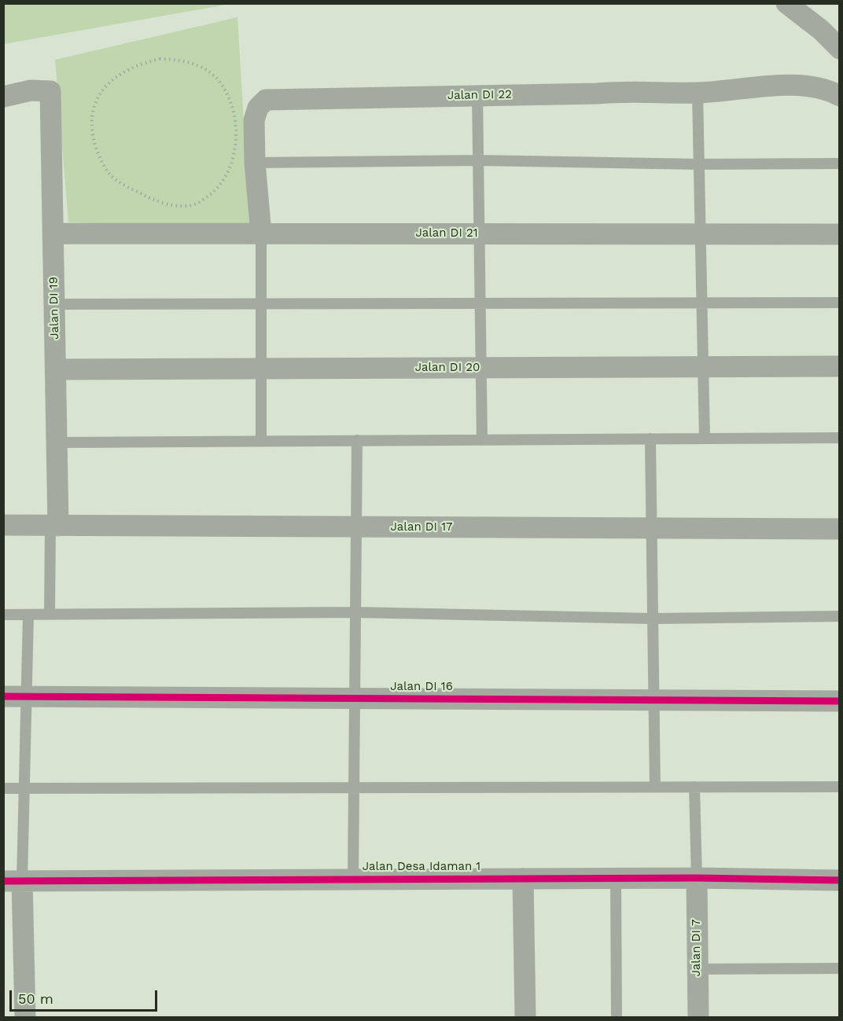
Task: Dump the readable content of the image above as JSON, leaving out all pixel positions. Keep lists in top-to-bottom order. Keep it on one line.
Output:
{"streets":{"street":["Jalan DI 22","Jalan DI 21","Jalan DI 19","Jalan DI 20","Jalan DI 17","Jalan DI 16","Jalan Desa Idaman 1","Jalan DI 7"]},"crossings":[["Jalan DI 22","Jalan DI 21"],["Jalan DI 21","Jalan DI 19"],["Jalan DI 19","Jalan DI 20"],["Jalan DI 19","Jalan DI 17"],["Jalan Desa Idaman 1","Jalan DI 7"]],"scale_bar":"50 m"}
